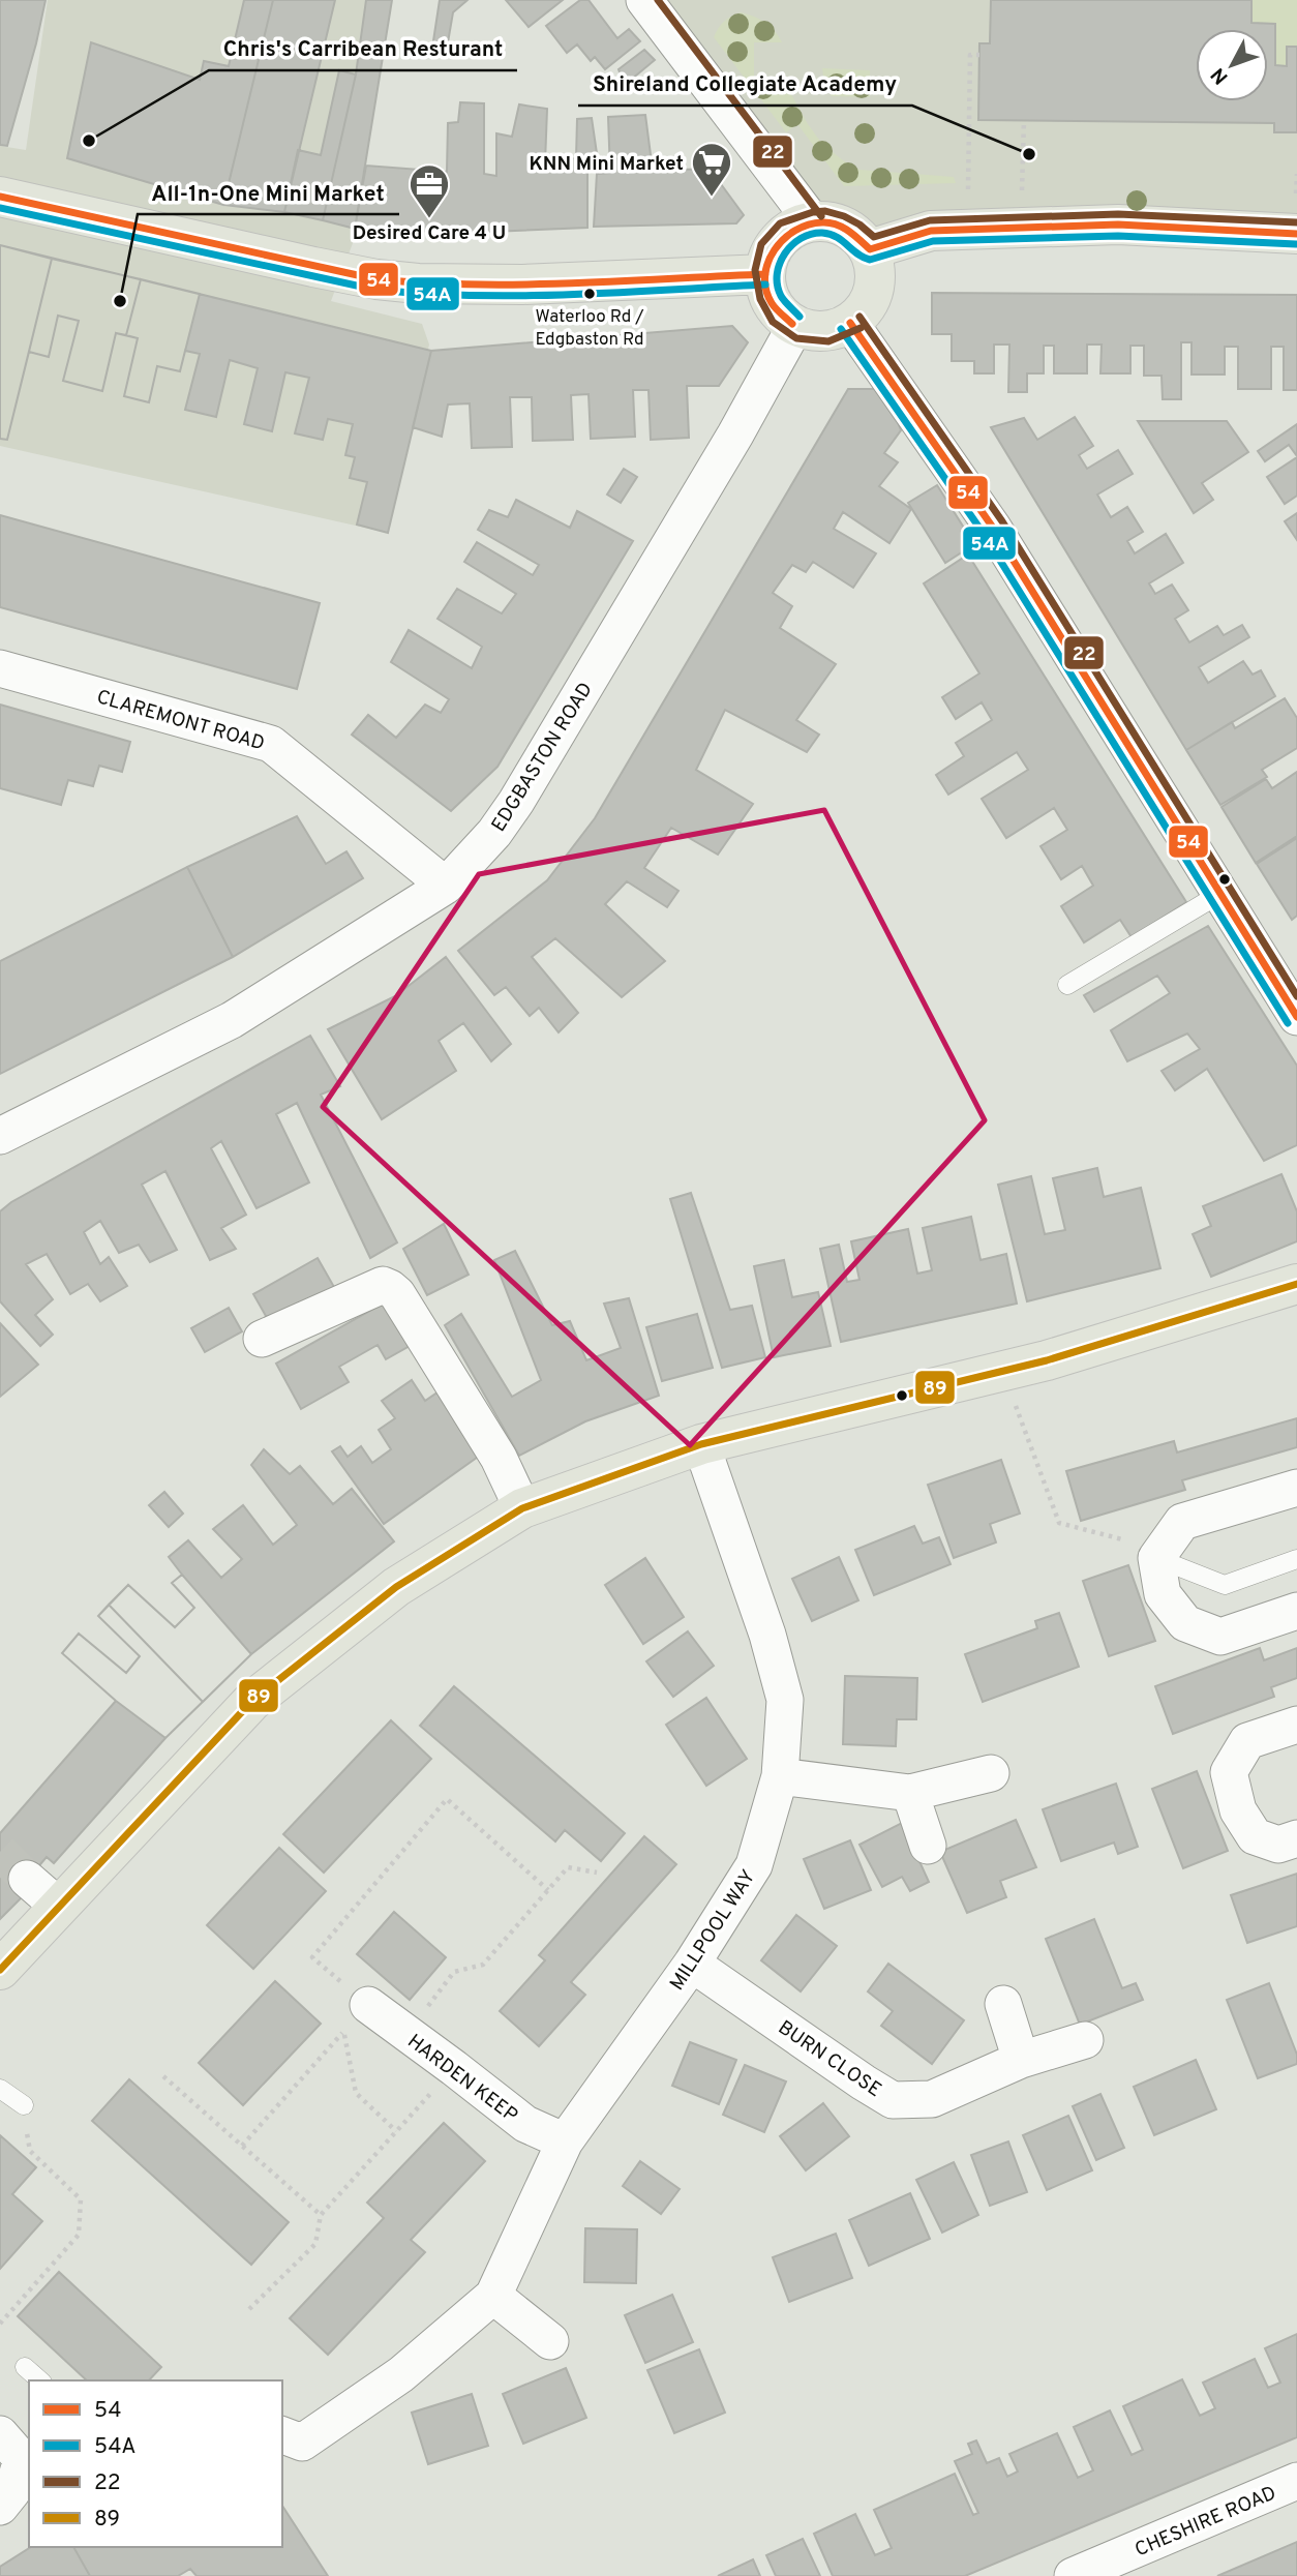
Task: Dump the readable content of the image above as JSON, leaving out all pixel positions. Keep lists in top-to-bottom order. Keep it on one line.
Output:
{"streets":{"street":["CLAREMONT ROAD","EDGBASTON ROAD","MILLPOOL WAY","BURN CLOSE","HARDEN KEEP","CHESHIRE ROAD"]},"crossings":[["CLAREMONT ROAD","EDGBASTON ROAD"],["MILLPOOL WAY","BURN CLOSE"],["MILLPOOL WAY","HARDEN KEEP"]],"places":{"other":["Chris's Carribean Resturant","Shireland Collegiate Academy","Waterloo Rd / Edgbaston Rd","All-1n-One Mini Market"],"supermarket":["KNN Mini Market"],"office":["Desired Care 4 U"]},"lines":["transit line 22","transit line 54","transit line 54A","transit line 89"],"legend":["54","54A","22","89"],"north":"bottom left"}
